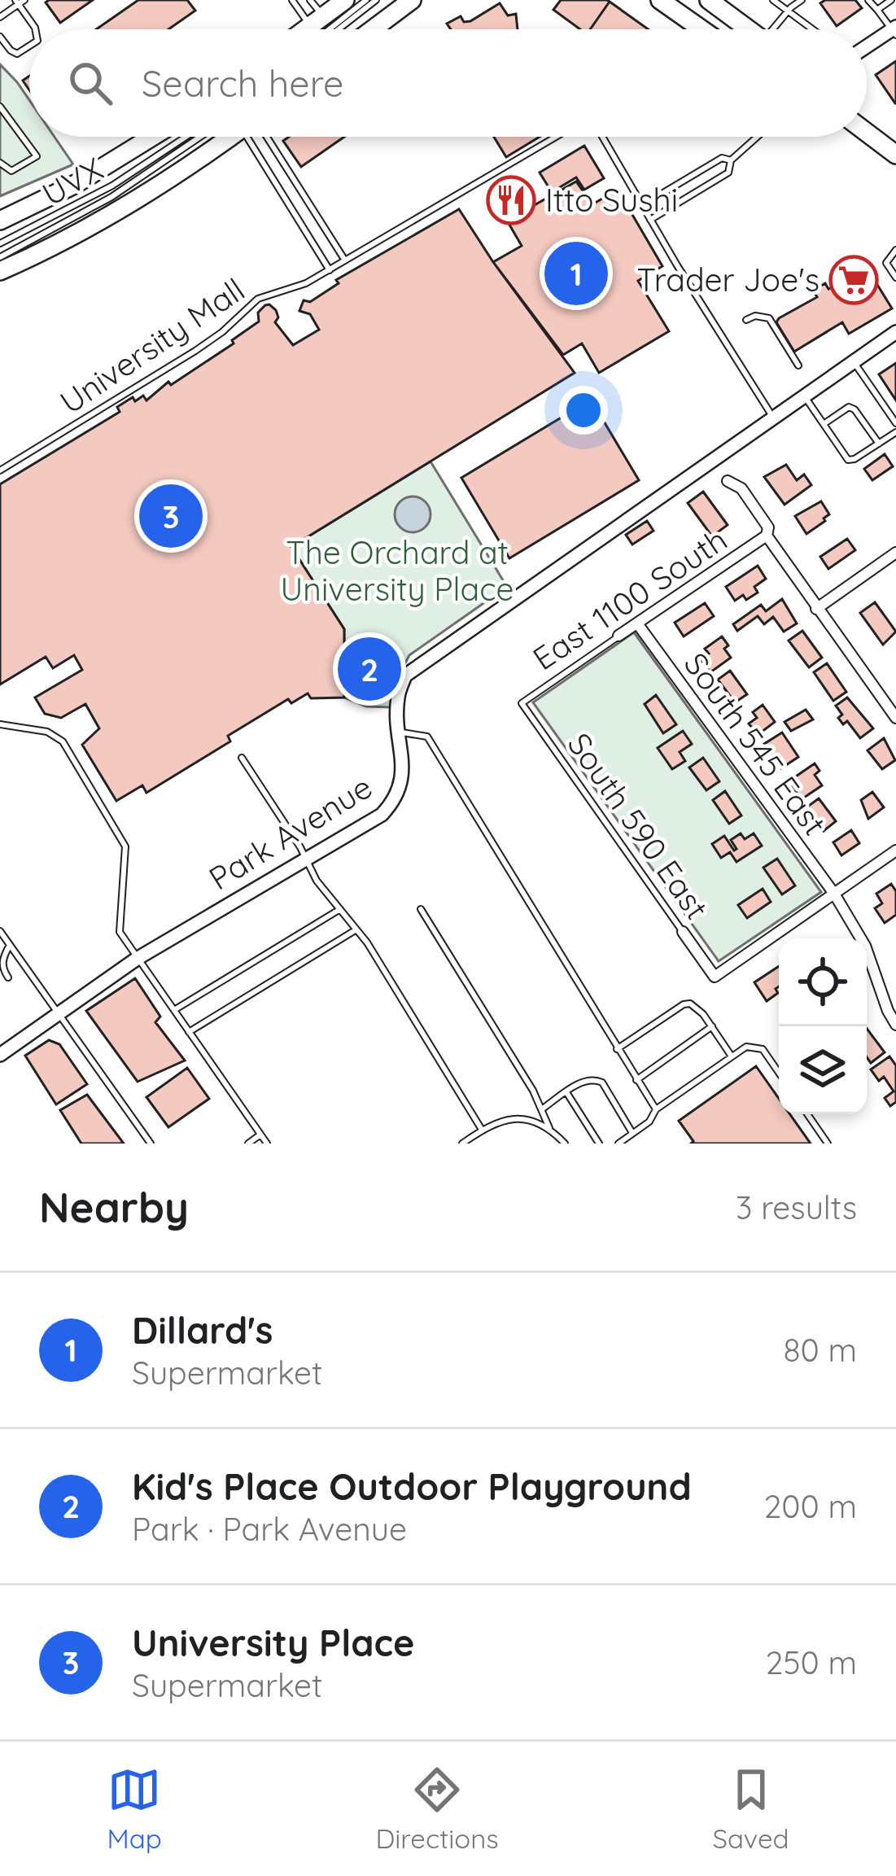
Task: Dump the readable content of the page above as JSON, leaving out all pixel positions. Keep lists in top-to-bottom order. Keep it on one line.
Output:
{"streets":{"street":["East 1100 South","South 545 East","South 590 East","Park Avenue"],"lane":["UVX","University Mall"]},"crossings":[["University Mall","Park Avenue"],["East 1100 South","South 545 East"],["East 1100 South","South 590 East"],["South 545 East","South 590 East"]],"parks":["The Orchard at University Place"],"places":{"restaurant":["Itto Sushi"],"supermarket":["Trader Joe's"]},"page":{"search":"Search here","pins":["1","3","2"],"heading":["Nearby","3 results"],"list":[{"mark":"1","name":"Dillard's","note":"Supermarket","value":"80 m"},{"mark":"2","name":"Kid's Place Outdoor Playground","note":"Park · Park Avenue","value":"200 m"},{"mark":"3","name":"University Place","note":"Supermarket","value":"250 m"}],"nav":["Map","Directions","Saved"]}}
